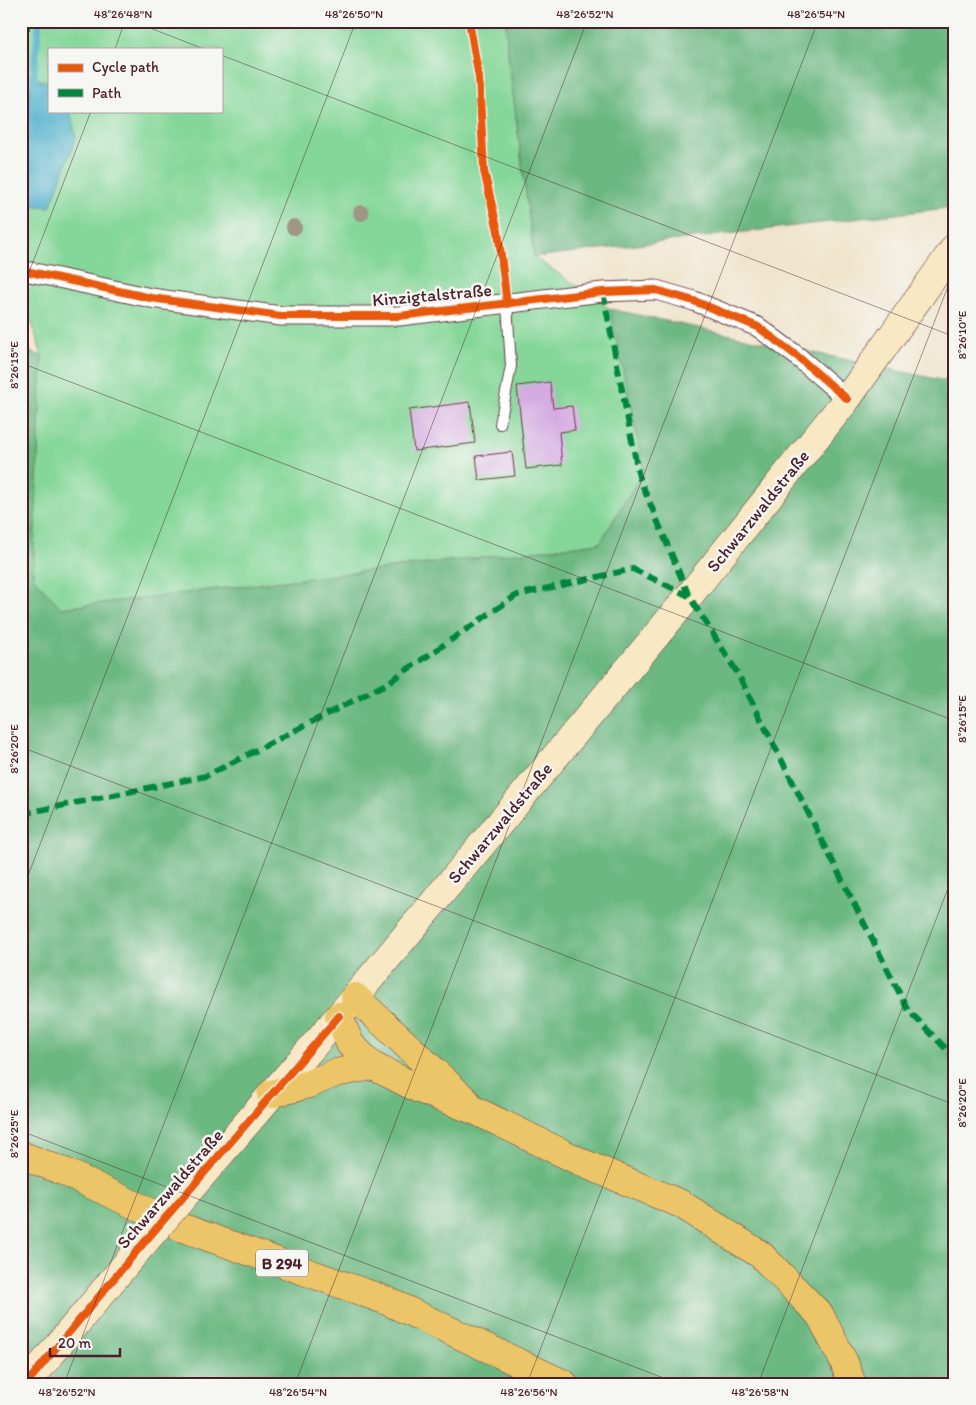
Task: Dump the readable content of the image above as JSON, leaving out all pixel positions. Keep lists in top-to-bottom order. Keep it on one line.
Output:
{"streets":{"main road":["Schwarzwaldstraße","B 294"],"street":["Kinzigtalstraße"]},"crossings":[["Kinzigtalstraße","Schwarzwaldstraße"]],"legend":["Cycle path","Path"],"scale_bar":"20 m","coordinates":["48°26'48\"N","48°26'50\"N","48°26'52\"N","48°26'54\"N","8°26'10\"E","8°26'15\"E","8°26'20\"E","8°26'25\"E","48°26'56\"N","48°26'58\"N"]}
